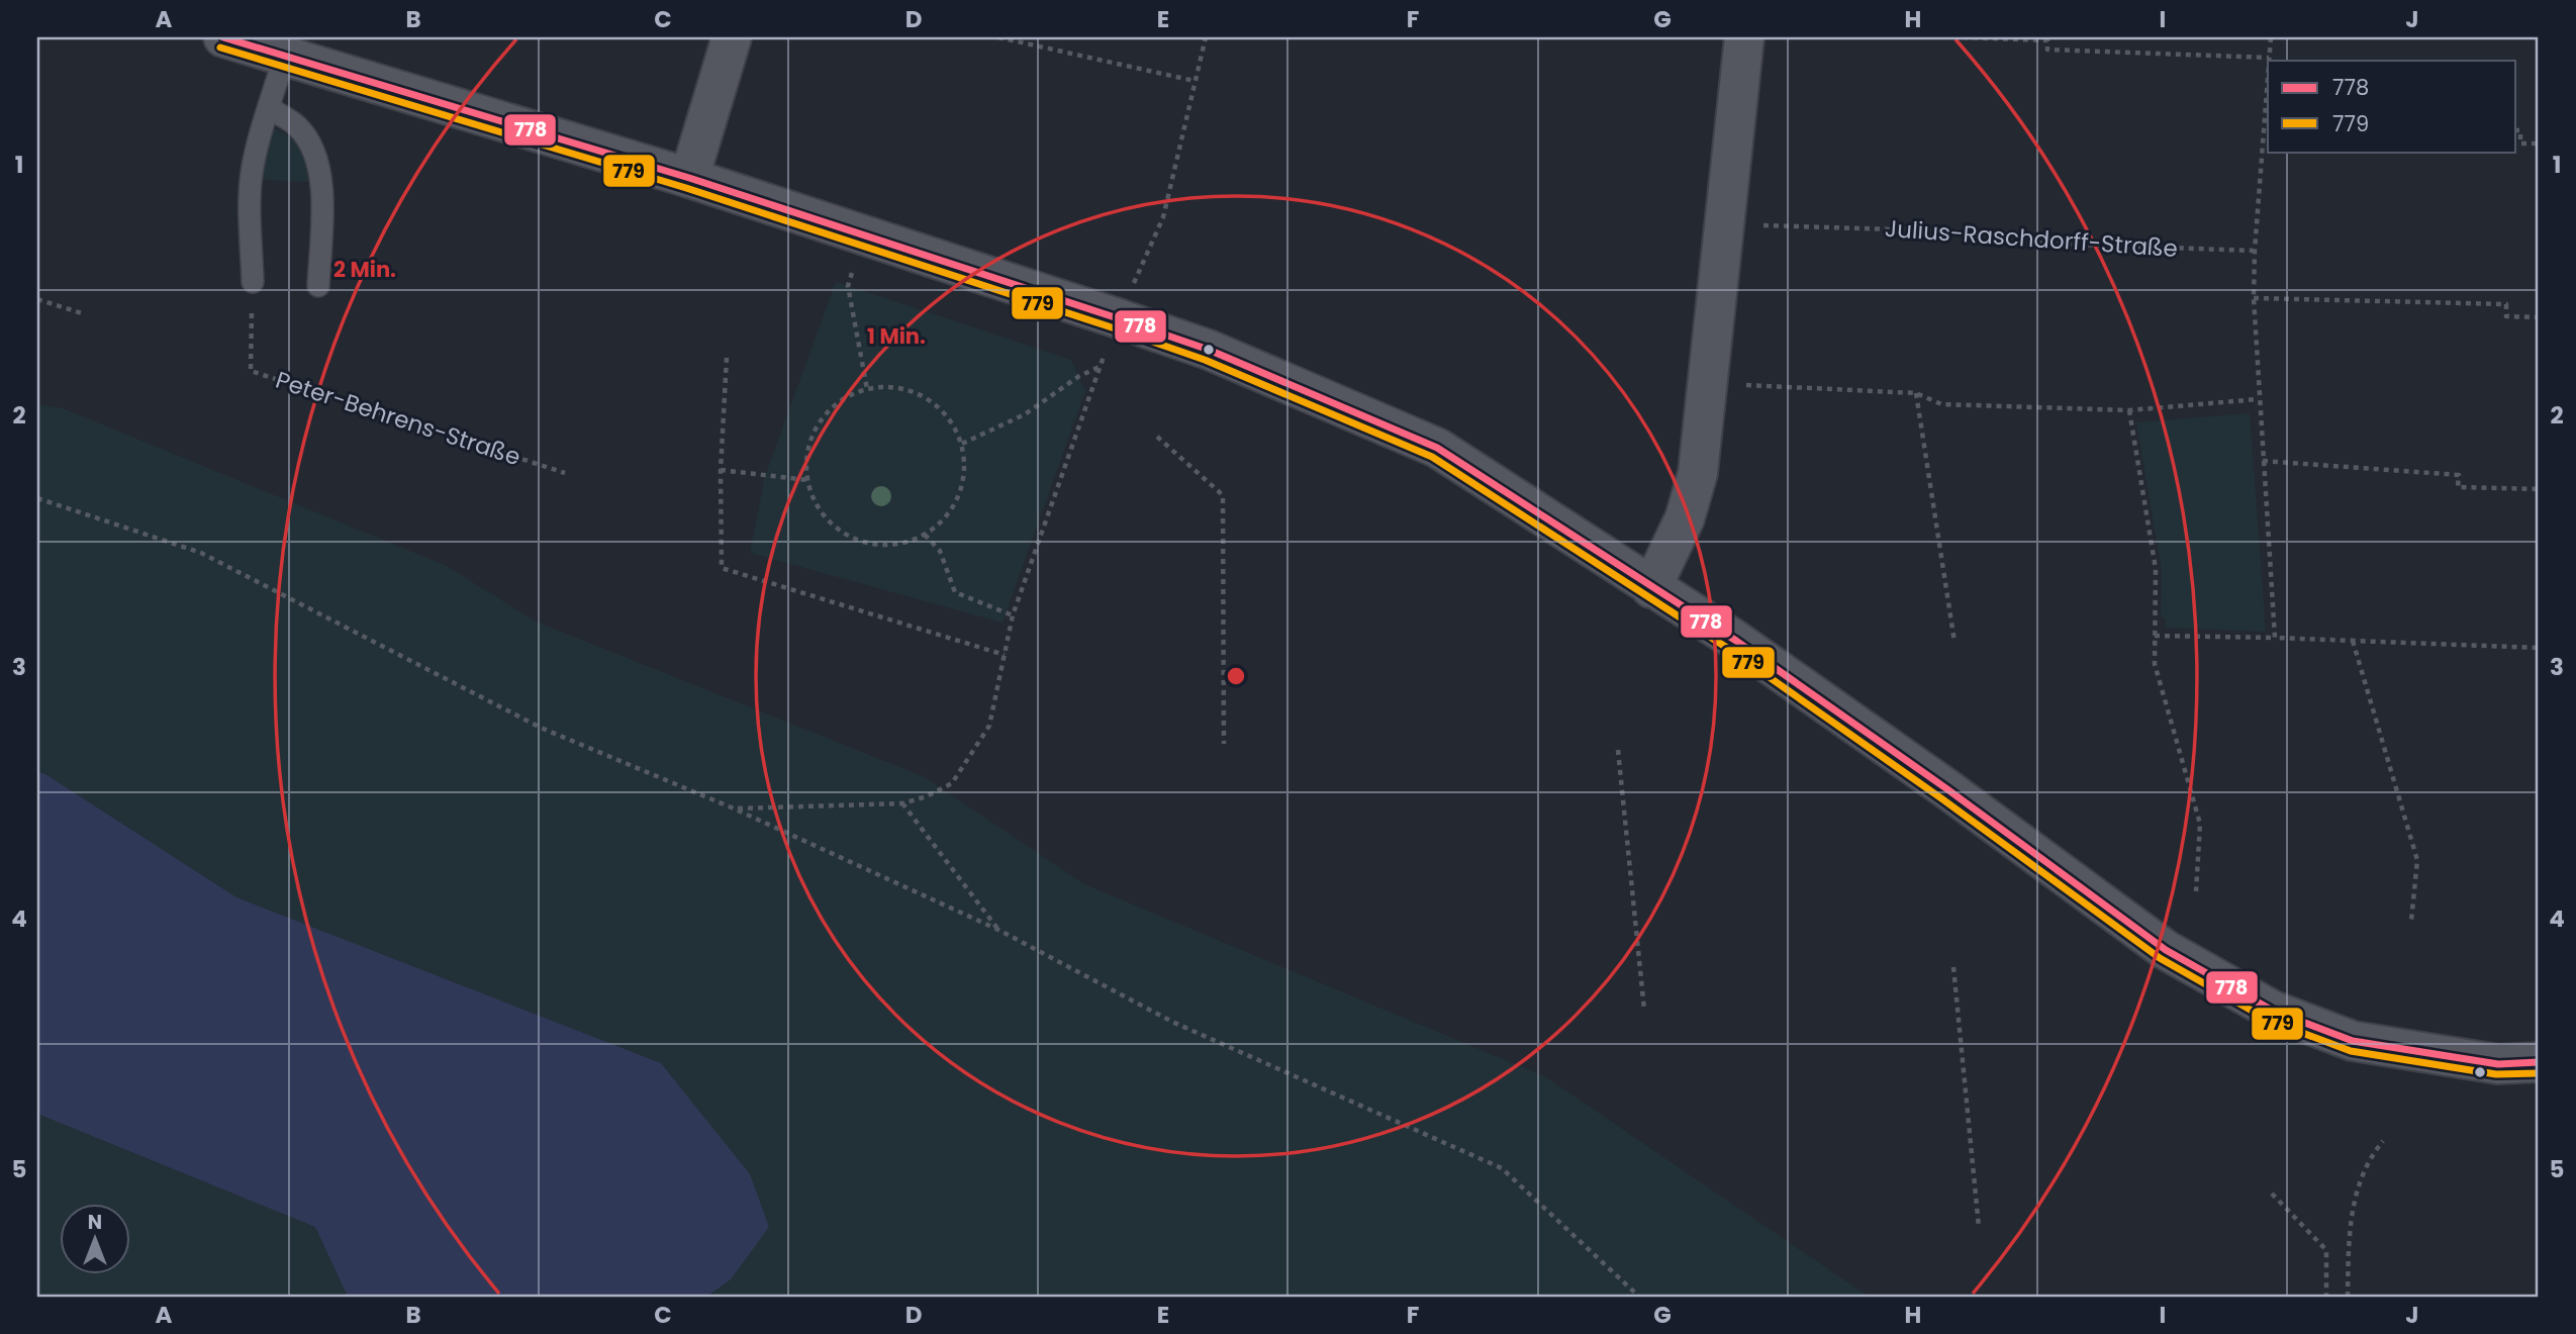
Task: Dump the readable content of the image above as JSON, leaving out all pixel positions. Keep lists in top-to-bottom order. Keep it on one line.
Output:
{"streets":{"path":["Julius-Raschdorff-Straße","Peter-Behrens-Straße"]},"lines":["transit line 778","transit line 779"],"legend":["778","779"],"north":"top","grid":{"columns":["A","B","C","D","E","F","G","H","I","J"],"rows":["1","2","3","4","5"]},"rings":["2 Min.","1 Min."]}
